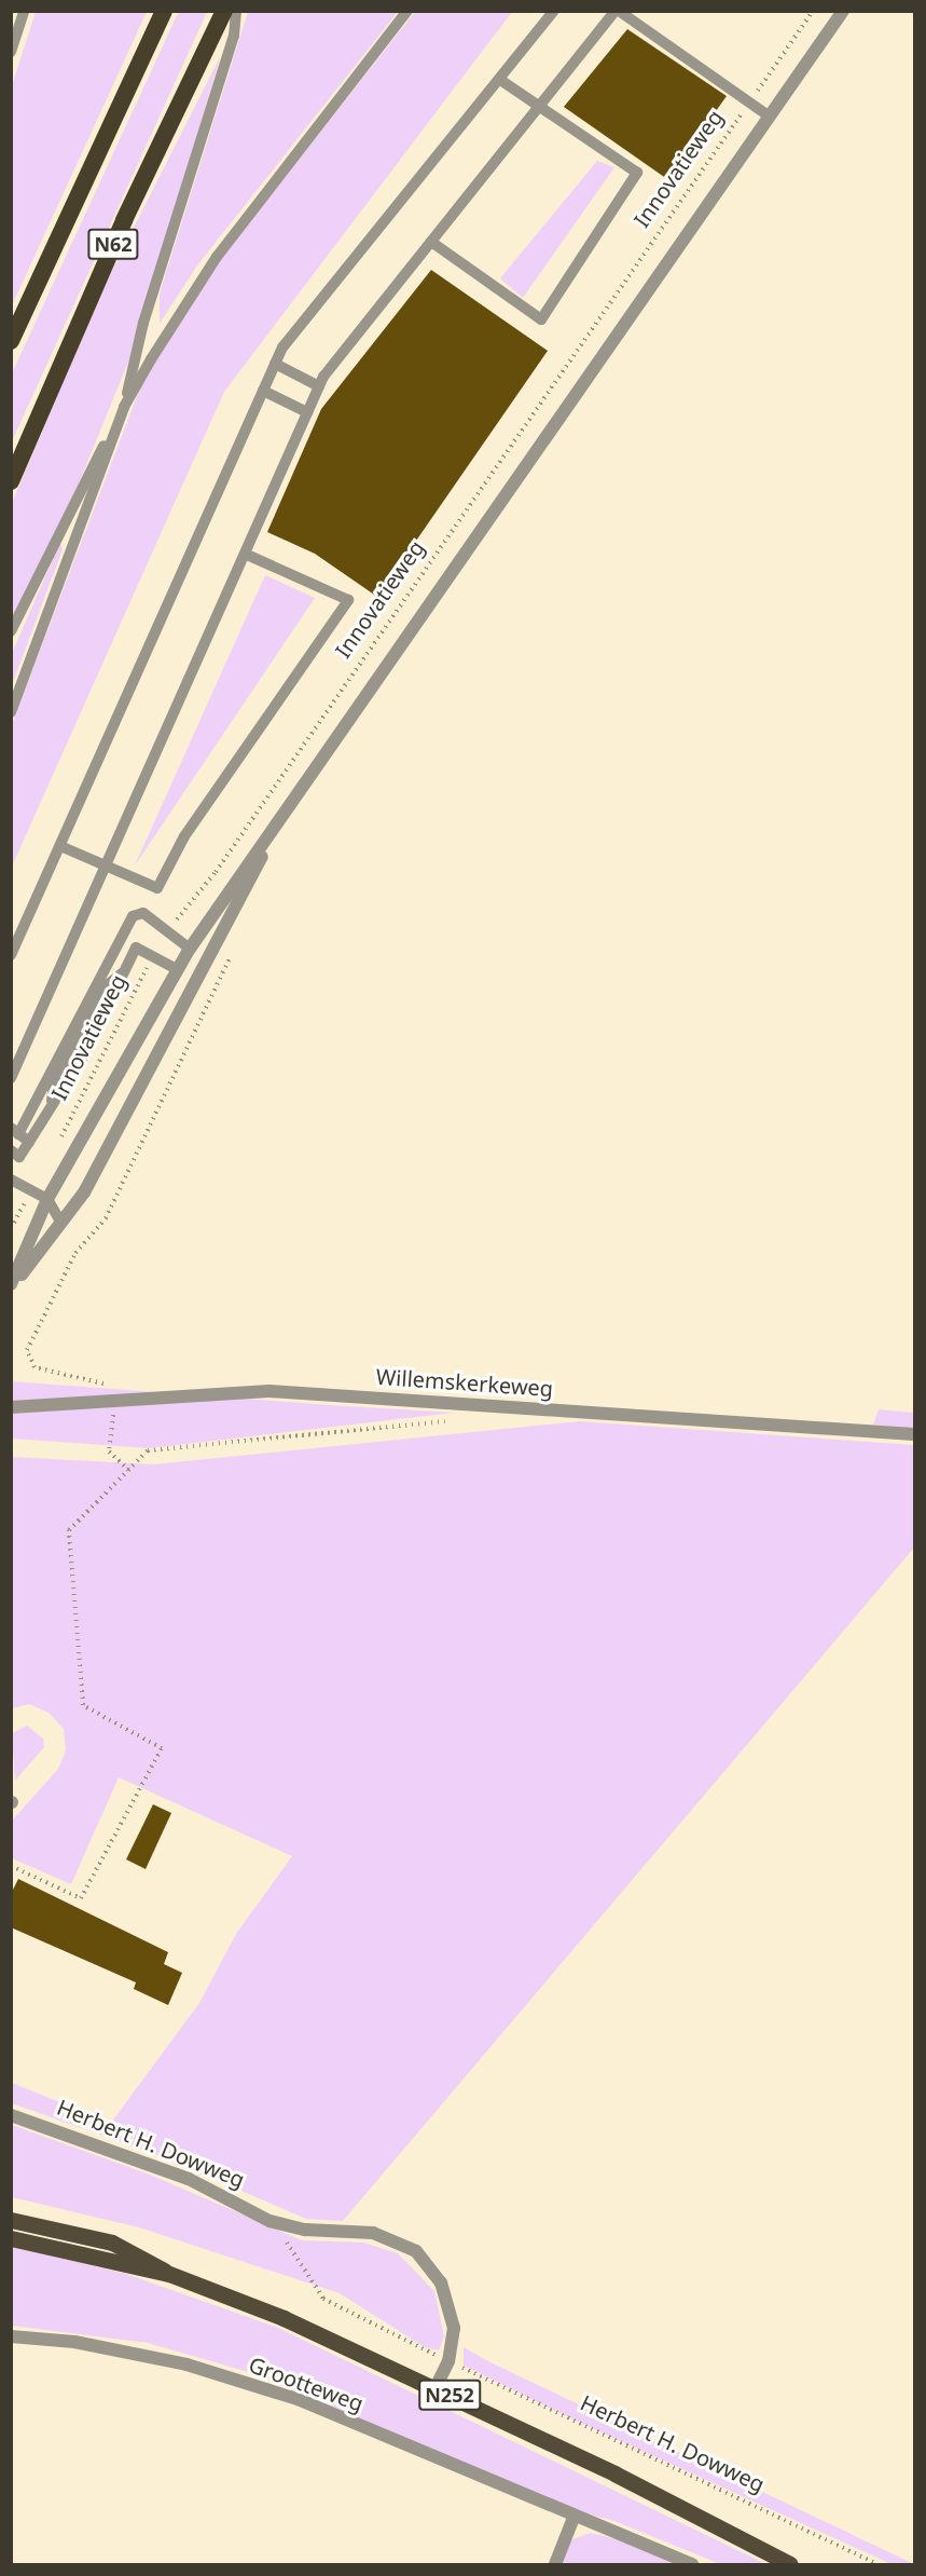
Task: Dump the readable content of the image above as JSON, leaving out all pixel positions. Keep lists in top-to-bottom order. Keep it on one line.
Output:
{"streets":{"highway":["N62"],"main road":["N252"],"street":["Innovatieweg","Willemskerkeweg","Herbert H. Dowweg","Grootteweg"]},"crossings":[["Herbert H. Dowweg","N252"]]}
